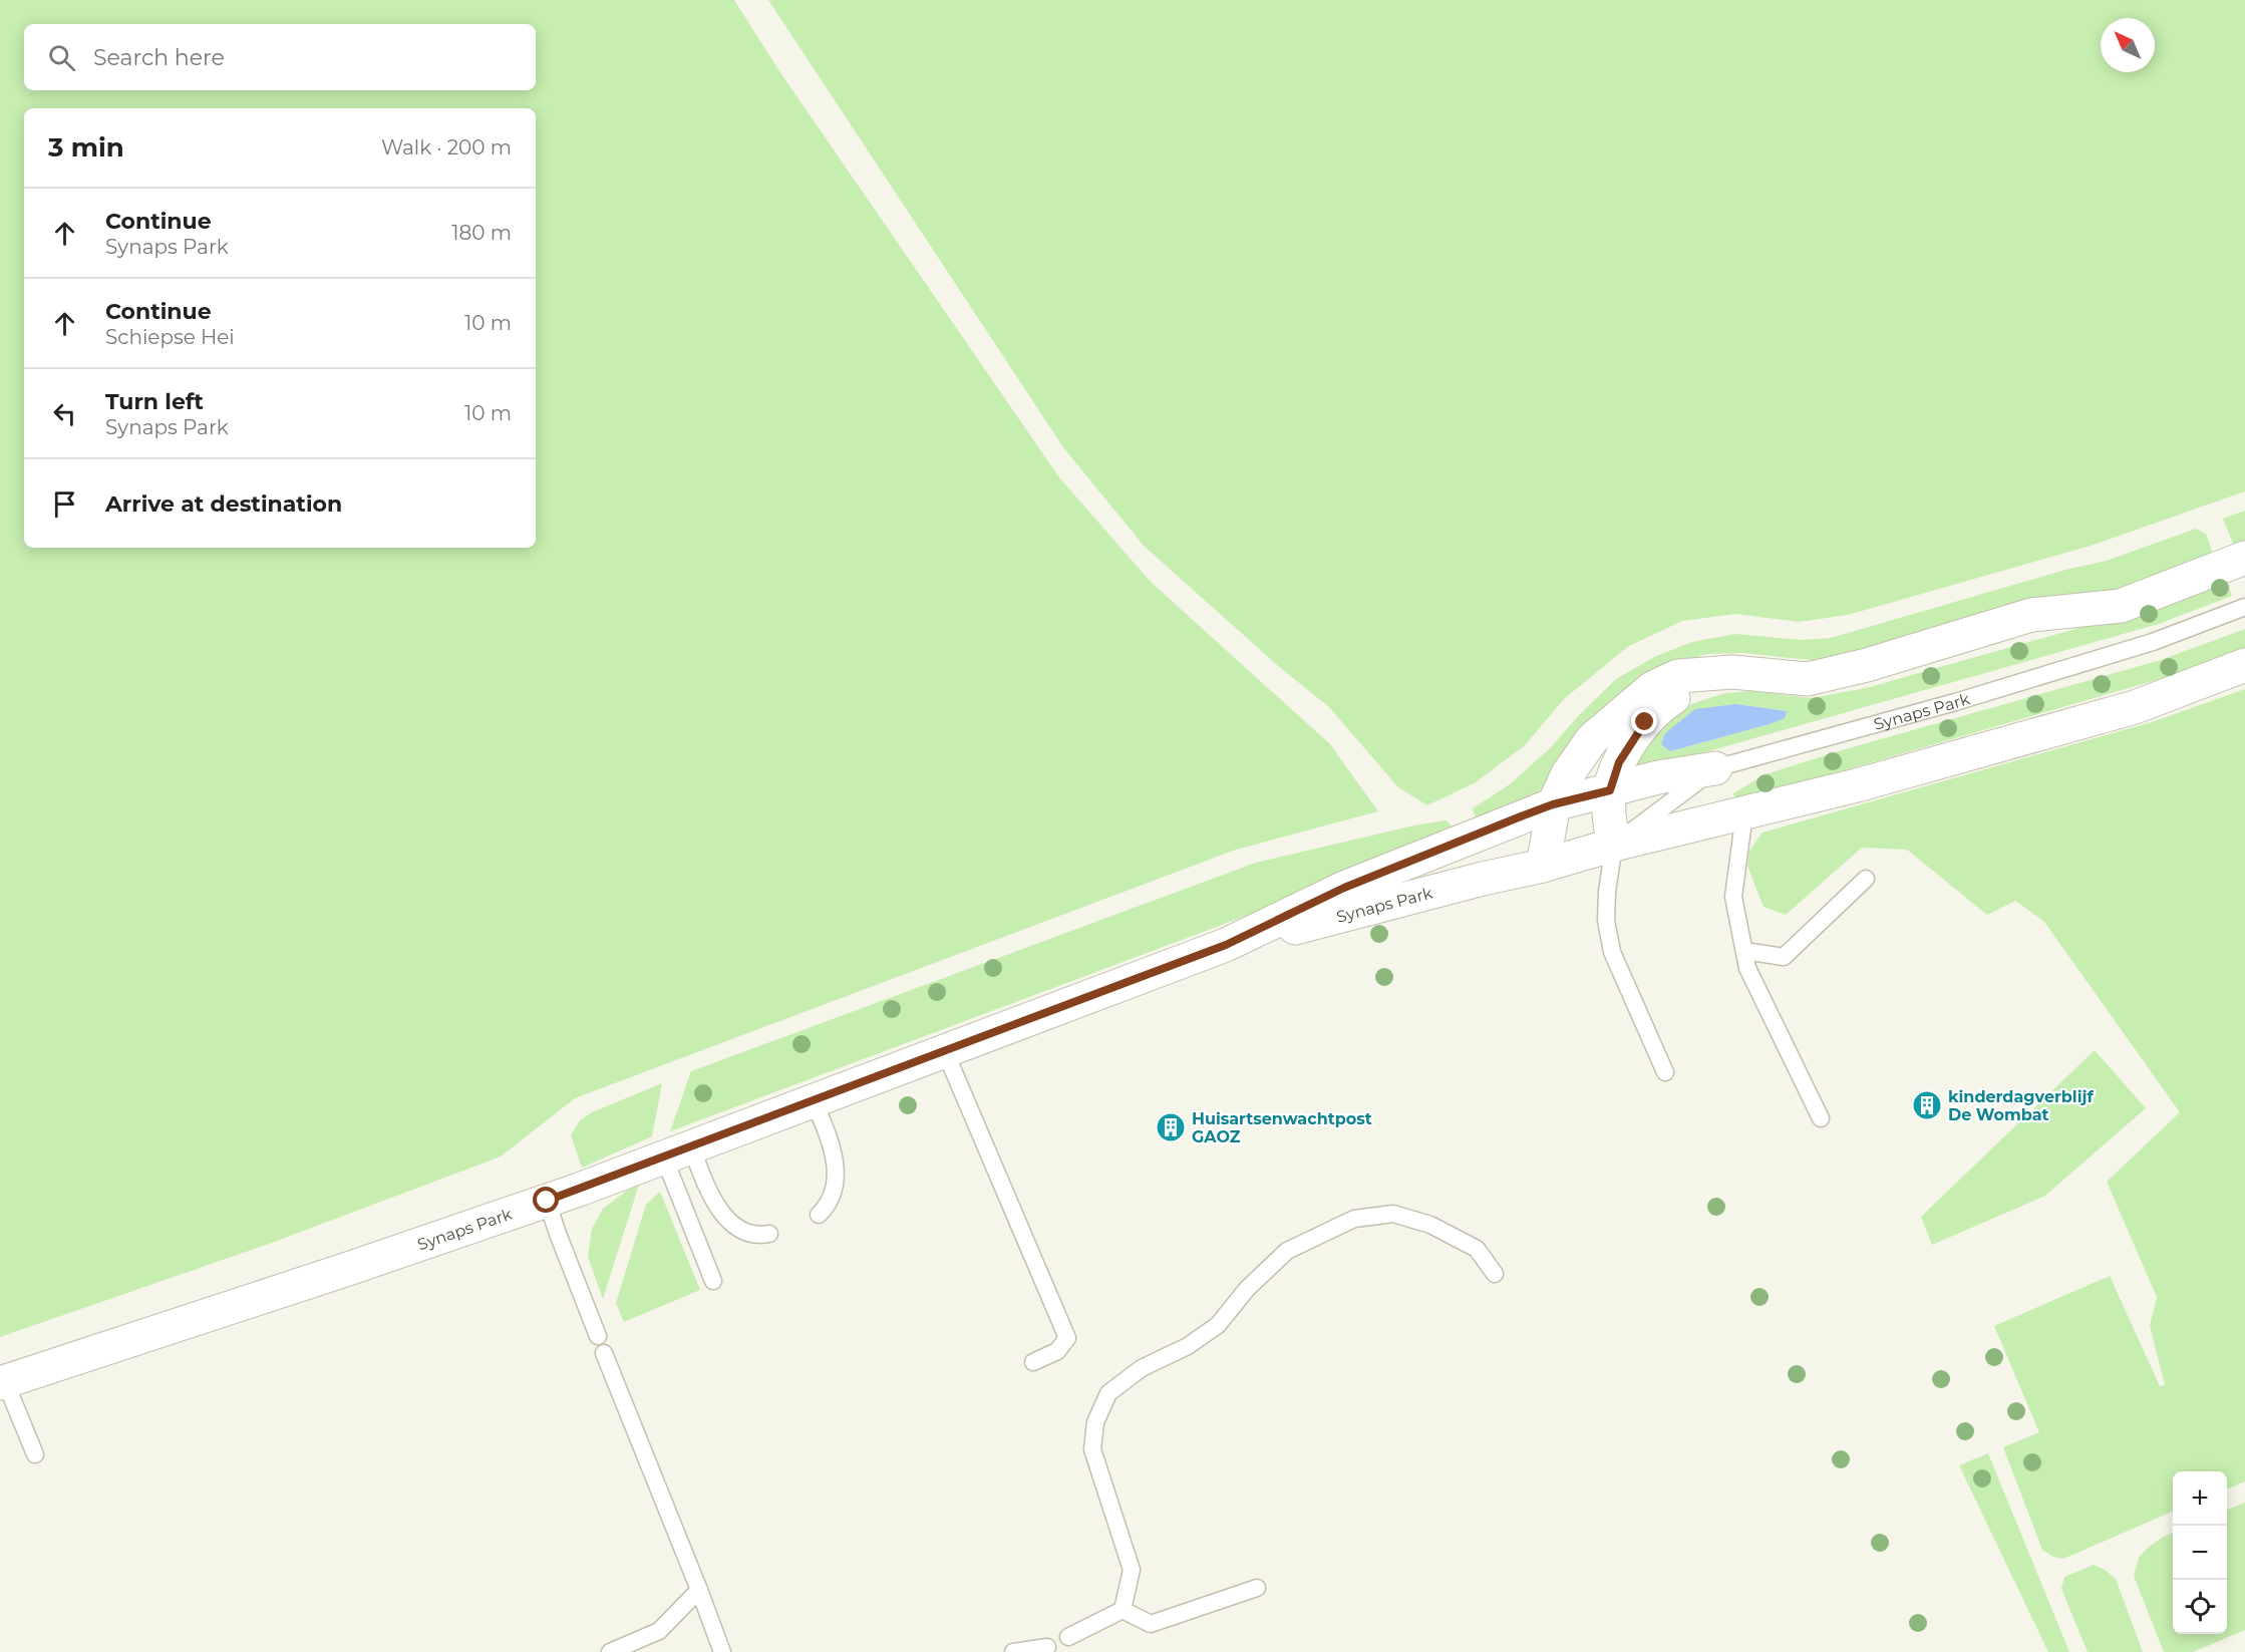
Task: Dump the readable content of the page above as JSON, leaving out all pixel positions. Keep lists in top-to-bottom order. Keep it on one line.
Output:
{"streets":{"street":["Synaps Park"]},"places":{"building":["kinderdagverblijf De Wombat","Huisartsenwachtpost GAOZ"]},"north":"top left","page":{"search":"Search here","heading":["3 min","Walk · 200 m"],"list":[["Continue","Synaps Park","180 m"],["Continue","Schiepse Hei","10 m"],["Turn left","Synaps Park","10 m"],"Arrive at destination"],"map_buttons":["+","−"]}}
